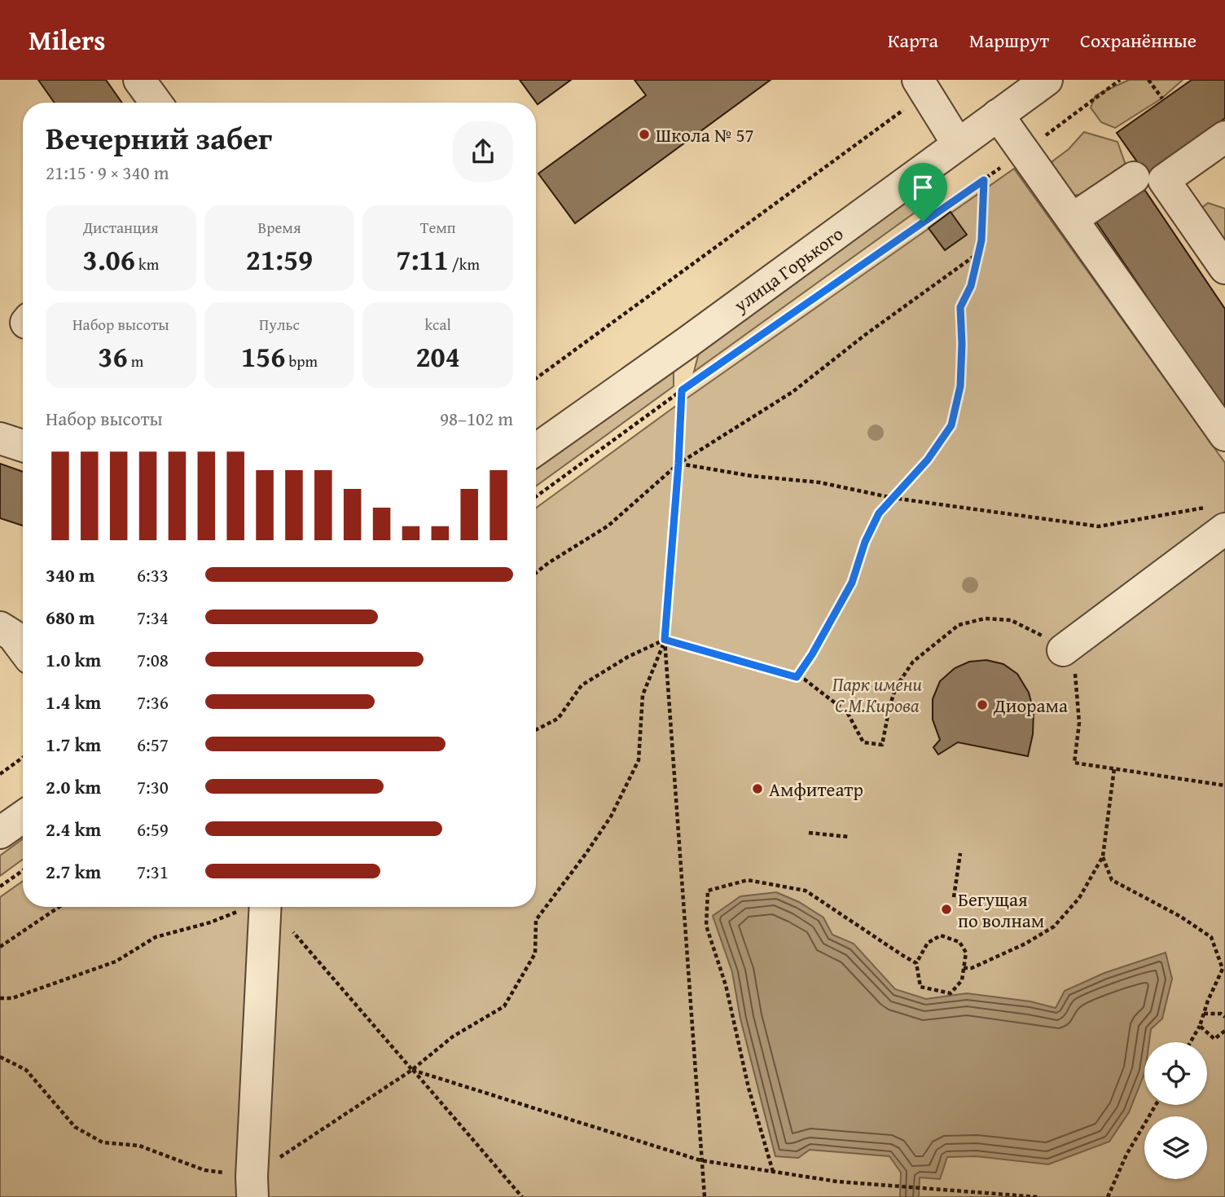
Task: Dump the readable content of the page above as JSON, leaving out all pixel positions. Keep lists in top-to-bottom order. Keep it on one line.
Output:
{"streets":{"street":["улица Горького"]},"parks":["Парк имени С.М.Кирова"],"places":["Школа № 57","Диорама","Амфитеатр","Бегущая по волнам"],"page":{"header":"Milers","nav":["Карта","Маршрут","Сохранённые"],"heading":["Вечерний забег","21:15 · 9 × 340 m"],"stats":[["Дистанция","3.06 km"],["Время","21:59"],["Темп","7:11 /km"],["Набор высоты","36 m"],["Пульс","156 bpm"],["kcal","204"]],"chart":["Набор высоты","98–102 m"],"list":[{"name":"340 m","note":"6:33"},{"name":"680 m","note":"7:34"},{"name":"1.0 km","note":"7:08"},{"name":"1.4 km","note":"7:36"},{"name":"1.7 km","note":"6:57"},{"name":"2.0 km","note":"7:30"},{"name":"2.4 km","note":"6:59"},{"name":"2.7 km","note":"7:31"}]}}
